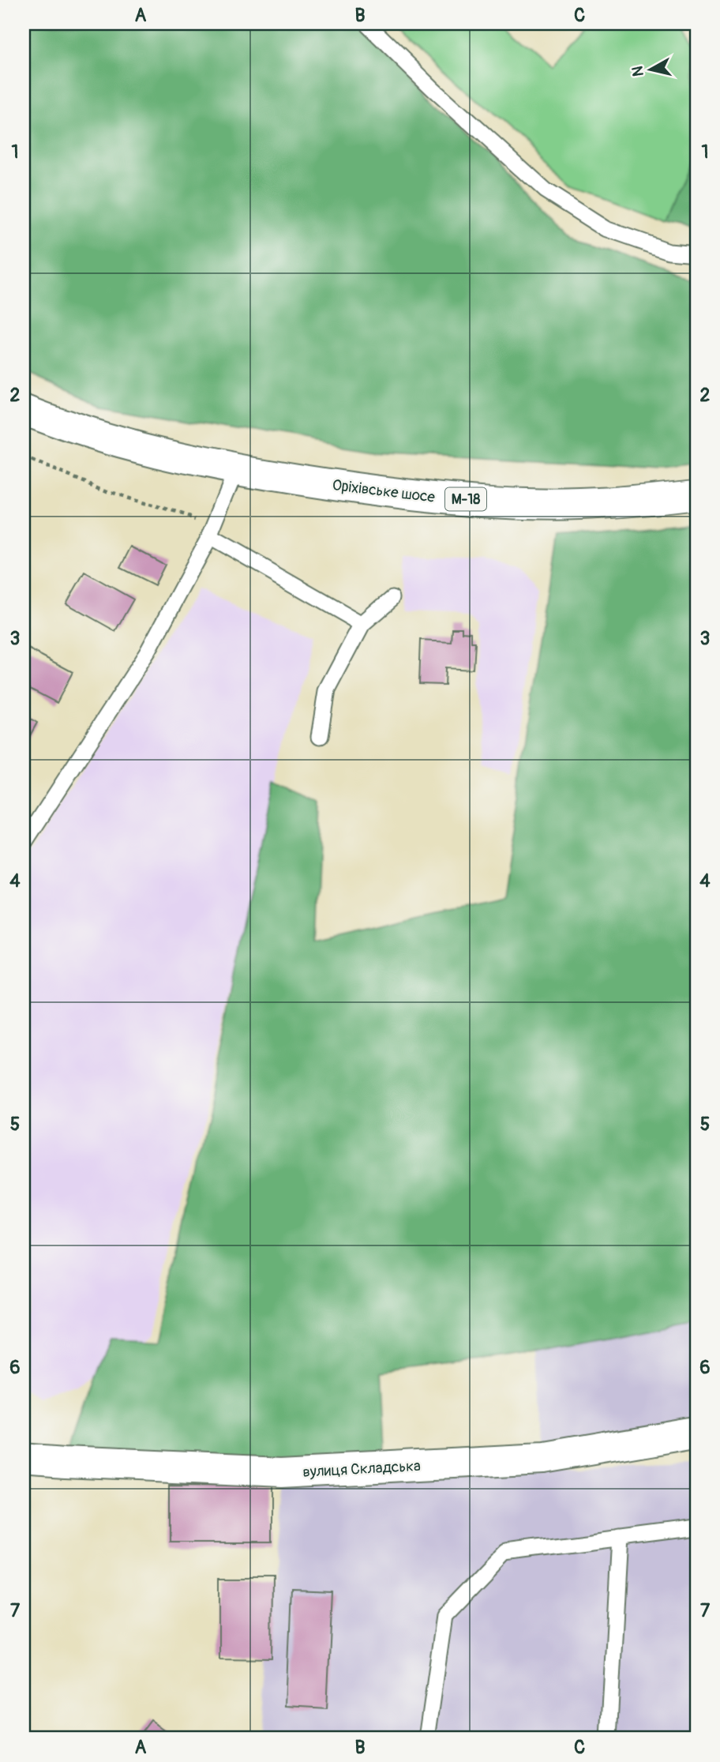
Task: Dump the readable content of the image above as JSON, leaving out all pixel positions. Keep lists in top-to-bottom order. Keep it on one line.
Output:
{"streets":{"main road":["Оріхівське шосе","М-18","вулиця Складська"]},"crossings":[["Оріхівське шосе","М-18"]],"north":"left","grid":{"columns":["A","B","C"],"rows":["1","2","3","4","5","6","7"]}}
